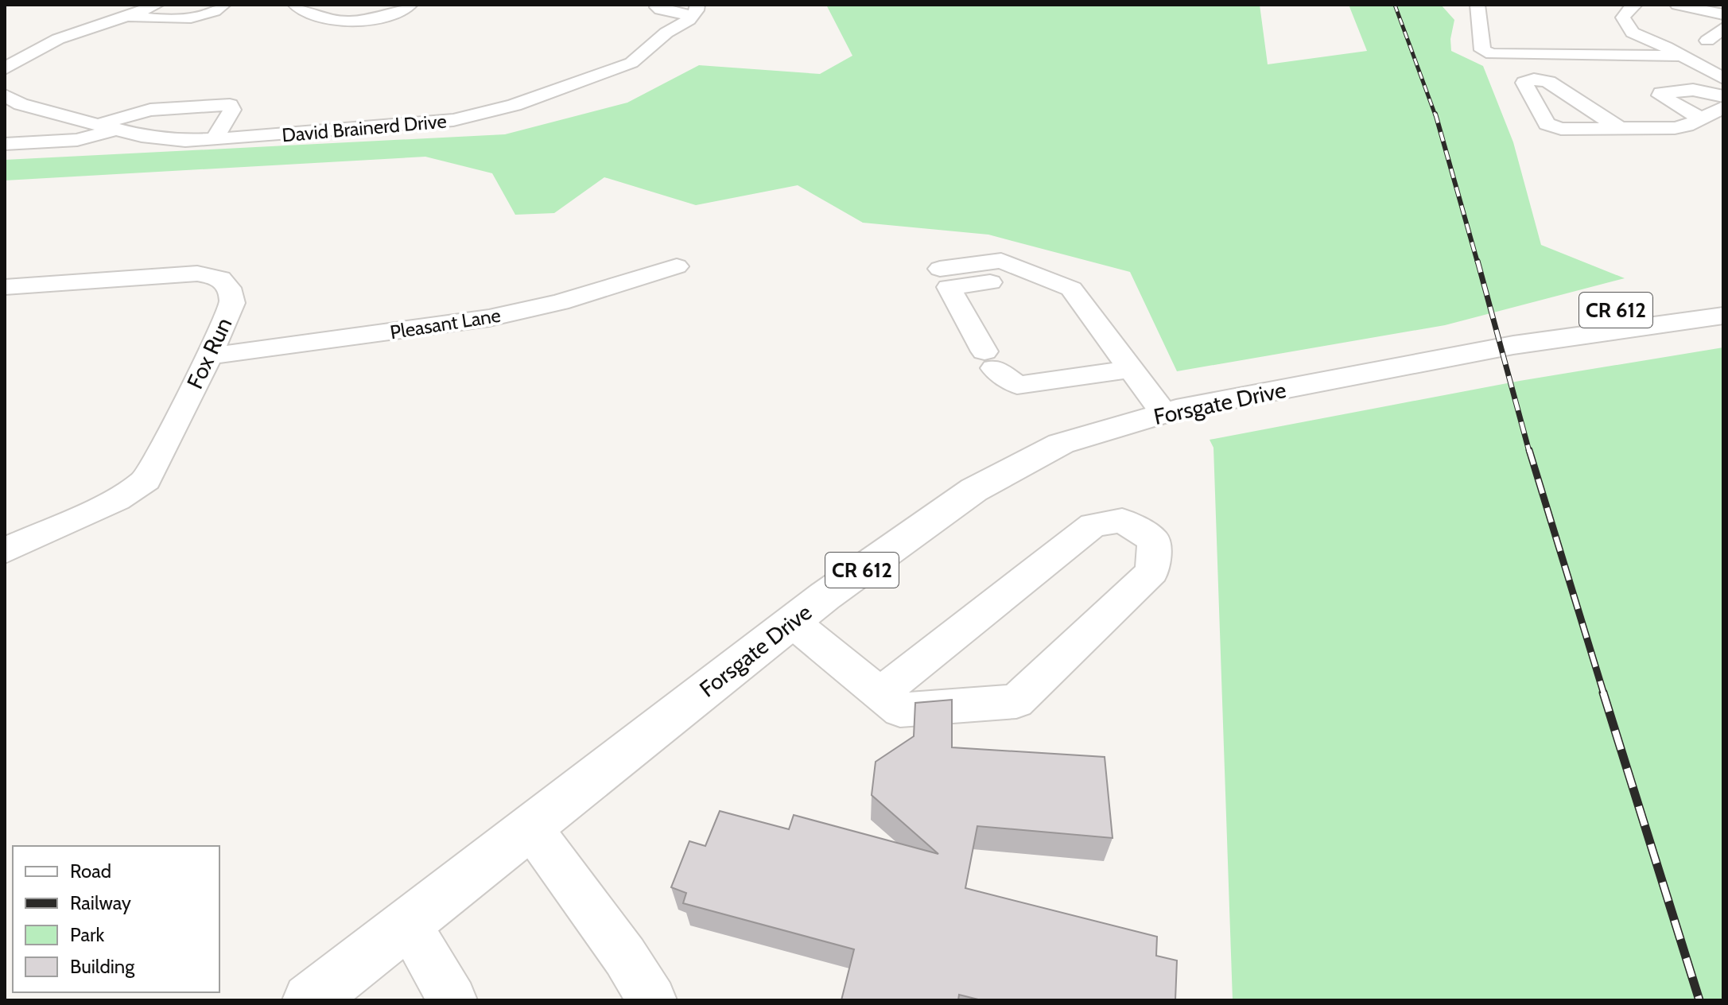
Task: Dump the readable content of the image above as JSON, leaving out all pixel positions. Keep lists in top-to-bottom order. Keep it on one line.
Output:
{"streets":{"main road":["CR 612","Forsgate Drive"],"street":["David Brainerd Drive","Pleasant Lane","Fox Run"]},"crossings":[["Pleasant Lane","Fox Run"]],"legend":["Road","Railway","Park","Building"]}
